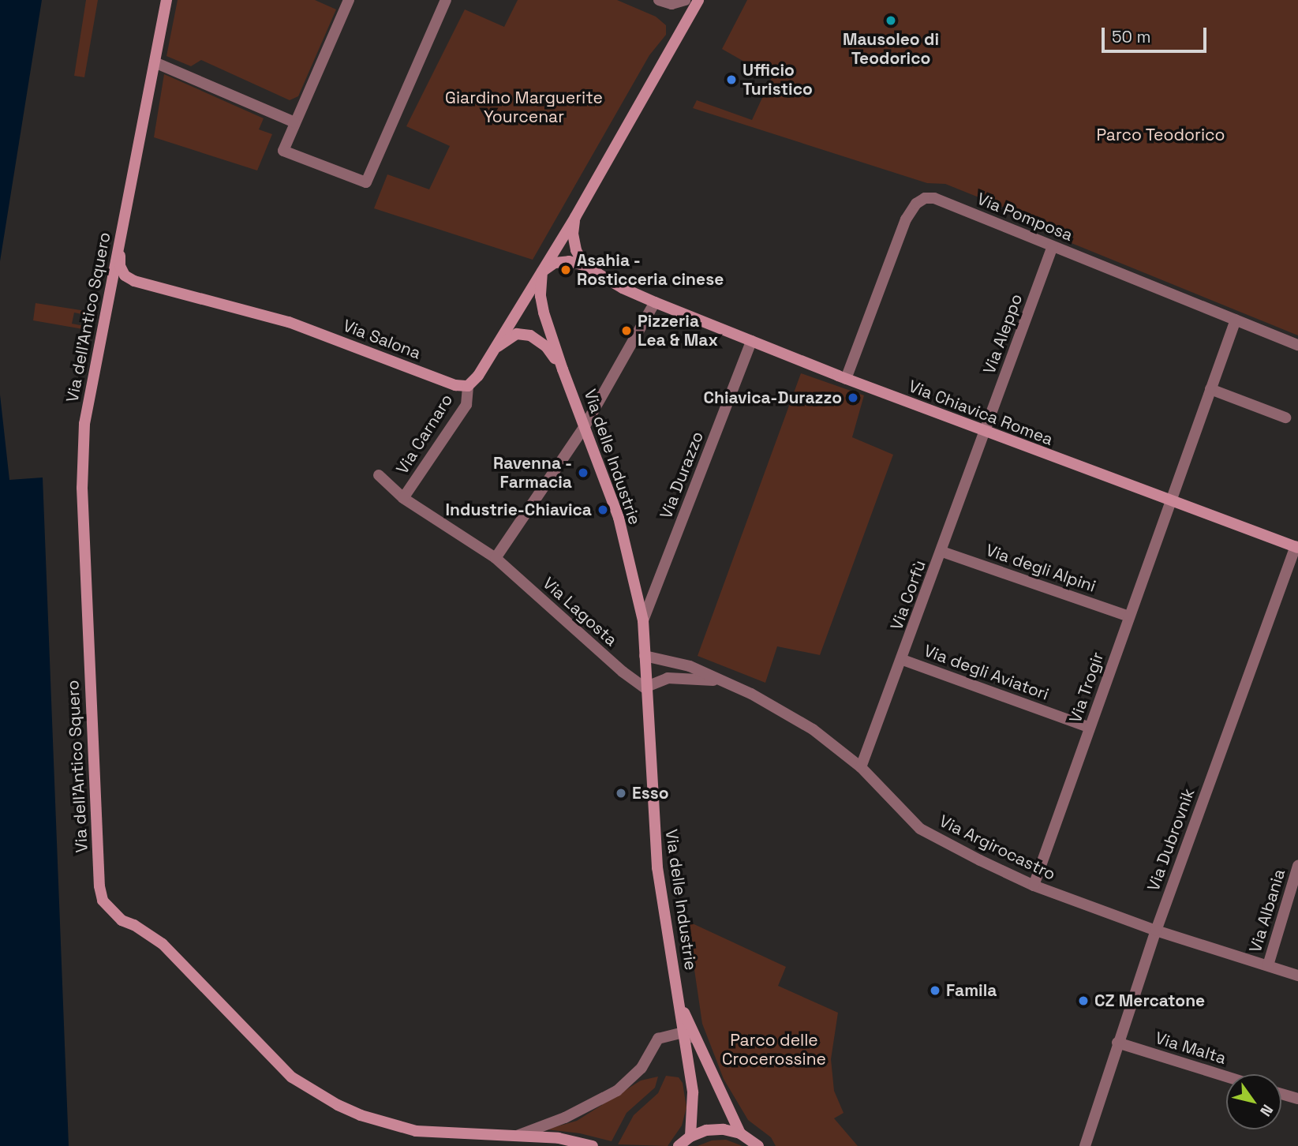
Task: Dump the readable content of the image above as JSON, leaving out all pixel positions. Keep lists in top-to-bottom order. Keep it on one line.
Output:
{"streets":{"street":["Via Pomposa","Via dell'Antico Squero","Via Aleppo","Via Salona","Via Chiavica Romea","Via Carnaro","Via delle Industrie","Via Durazzo","Via degli Alpini","Via Corfù","Via Lagosta","Via degli Aviatori","Via Trogir","Via Dubrovnik","Via Argirocastro","Via Albania","Via Malta"]},"crossings":[["Via Pomposa","Via Aleppo"],["Via Pomposa","Via Chiavica Romea"],["Via Pomposa","Via Trogir"],["Via dell'Antico Squero","Via Salona"],["Via Aleppo","Via Chiavica Romea"],["Via Aleppo","Via Corfù"],["Via Salona","Via Carnaro"],["Via Chiavica Romea","Via Durazzo"],["Via Chiavica Romea","Via Corfù"],["Via Chiavica Romea","Via Trogir"],["Via Chiavica Romea","Via Dubrovnik"],["Via Carnaro","Via Lagosta"],["Via delle Industrie","Via Durazzo"],["Via delle Industrie","Via Lagosta"],["Via delle Industrie","Via Argirocastro"],["Via degli Alpini","Via Corfù"],["Via degli Alpini","Via Trogir"],["Via Corfù","Via degli Aviatori"],["Via Corfù","Via Argirocastro"],["Via Lagosta","Via Argirocastro"],["Via degli Aviatori","Via Trogir"],["Via Trogir","Via Argirocastro"],["Via Dubrovnik","Via Argirocastro"],["Via Dubrovnik","Via Malta"],["Via Argirocastro","Via Albania"]],"parks":["Giardino Marguerite Yourcenar","Parco Teodorico","Parco delle Crocerossine"],"places":["Mausoleo di Teodorico","Ufficio Turistico","Asahia - Rosticceria cinese","Pizzeria Lea & Max","Chiavica-Durazzo","Ravenna - Farmacia","Industrie-Chiavica","Esso","Famila","CZ Mercatone"],"scale_bar":"50 m","north":"bottom right"}
